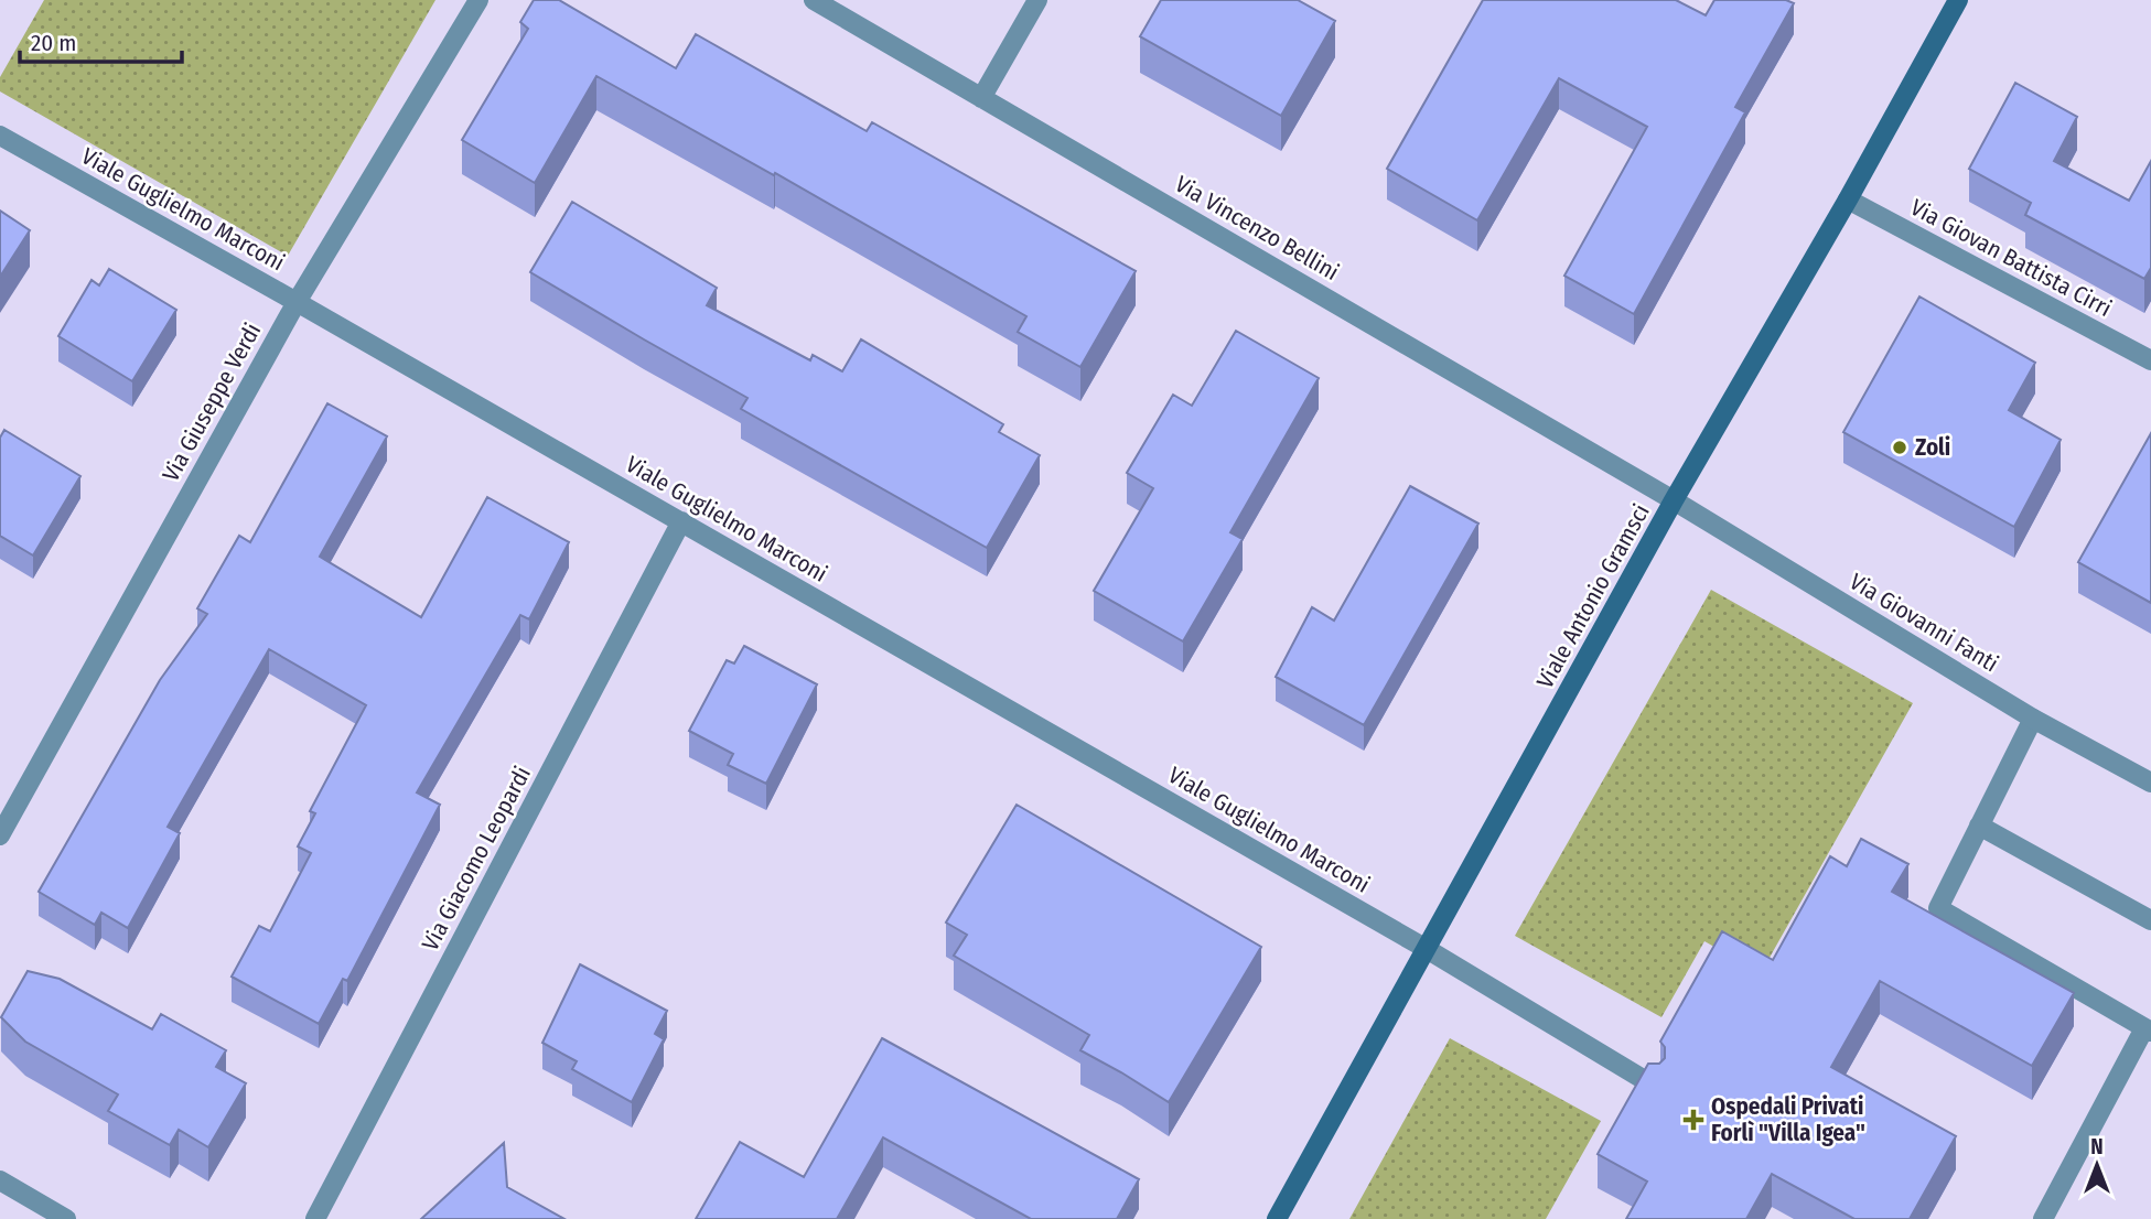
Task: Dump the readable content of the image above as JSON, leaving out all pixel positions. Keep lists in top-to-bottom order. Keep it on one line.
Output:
{"streets":{"main road":["Viale Antonio Gramsci"],"street":["Viale Guglielmo Marconi","Via Vincenzo Bellini","Via Giovan Battista Cirri","Via Giuseppe Verdi","Via Giovanni Fanti","Via Giacomo Leopardi"]},"crossings":[["Viale Guglielmo Marconi","Via Giuseppe Verdi"],["Viale Guglielmo Marconi","Viale Antonio Gramsci"],["Viale Guglielmo Marconi","Via Giacomo Leopardi"],["Via Vincenzo Bellini","Viale Antonio Gramsci"],["Via Vincenzo Bellini","Via Giovanni Fanti"],["Via Giovan Battista Cirri","Viale Antonio Gramsci"],["Viale Antonio Gramsci","Via Giovanni Fanti"]],"places":{"other":["Zoli"],"health":["Ospedali Privati Forlì \"Villa Igea\""]},"scale_bar":"20 m","north":"top"}
